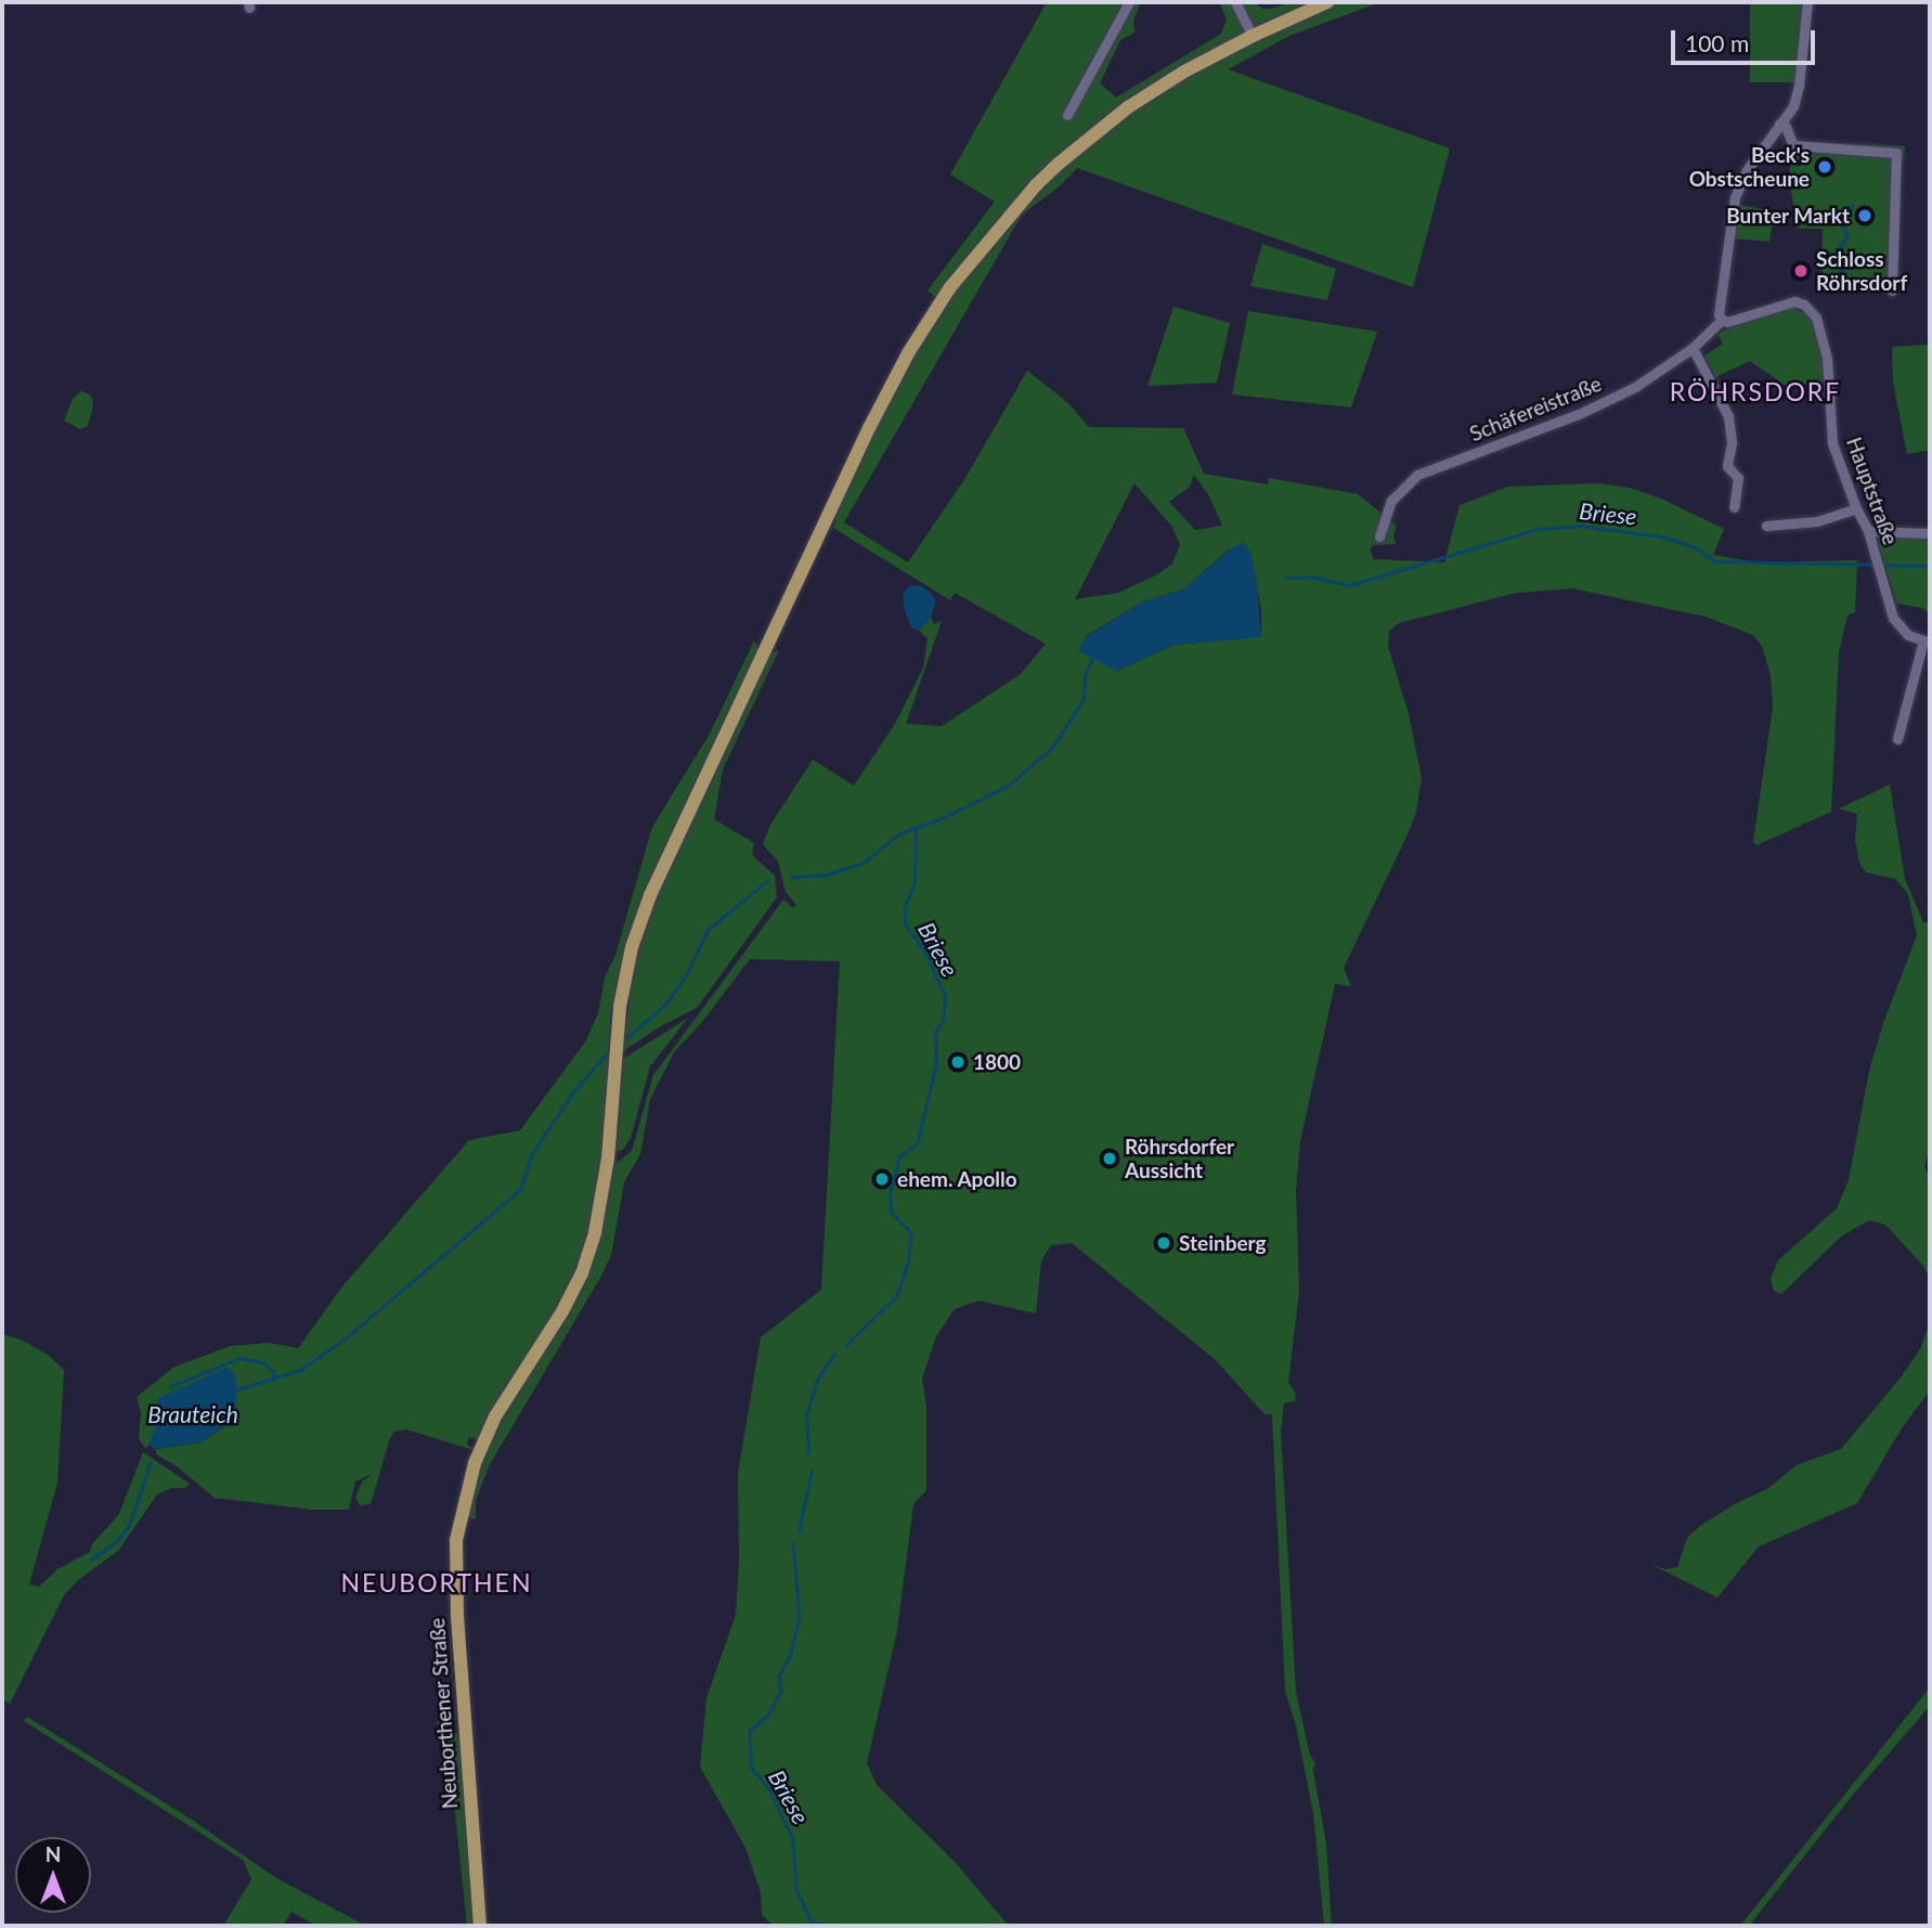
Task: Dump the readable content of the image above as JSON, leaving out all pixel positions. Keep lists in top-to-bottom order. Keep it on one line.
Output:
{"streets":{"main road":["Neuborthener Straße"],"street":["Schäfereistraße","Hauptstraße"]},"crossings":[["Schäfereistraße","Hauptstraße"]],"districts":["RÖHRSDORF","NEUBORTHEN"],"water":["Briese","Brauteich"],"places":["Beck's Obstscheune","Bunter Markt","Schloss Röhrsdorf","1800","Röhrsdorfer Aussicht","ehem. Apollo","Steinberg"],"scale_bar":"100 m","north":"top"}
